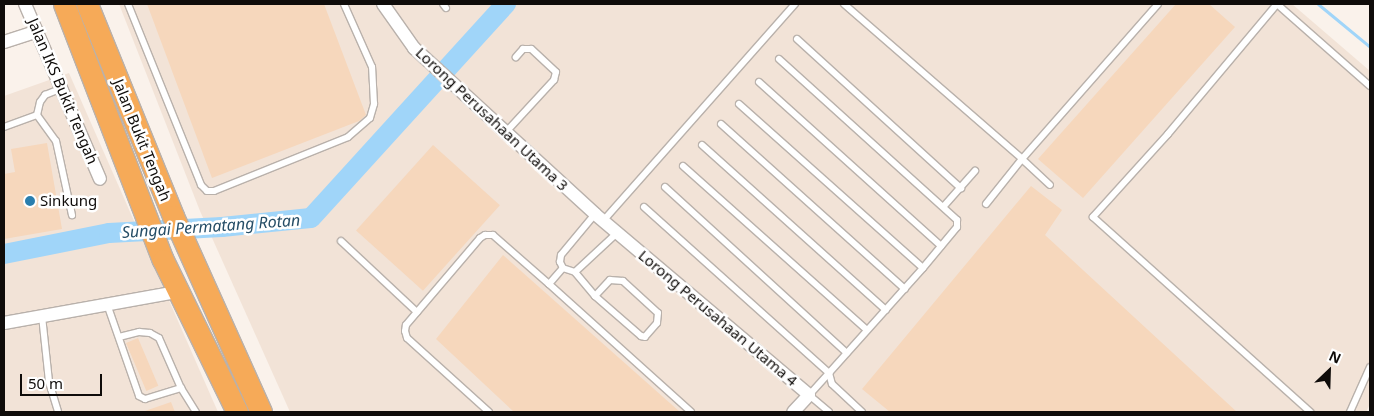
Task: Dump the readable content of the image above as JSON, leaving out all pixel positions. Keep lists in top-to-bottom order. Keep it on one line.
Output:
{"streets":{"highway":["Jalan Bukit Tengah"],"street":["Jalan IKS Bukit Tengah","Lorong Perusahaan Utama 3","Lorong Perusahaan Utama 4"]},"crossings":[["Lorong Perusahaan Utama 3","Lorong Perusahaan Utama 4"]],"water":["Sungai Permatang Rotan"],"places":["Sinkung"],"scale_bar":"50 m","north":"top right"}
